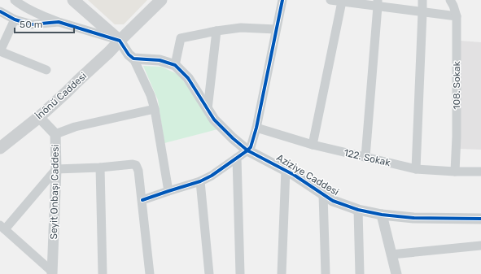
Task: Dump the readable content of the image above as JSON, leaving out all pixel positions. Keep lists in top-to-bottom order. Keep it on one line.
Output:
{"streets":{"main road":["İnönü Caddesi"],"street":["108. Sokak","122. Sokak","Aziziye Caddesi","Seyit Onbaşı Caddesi"]},"crossings":[["108. Sokak","122. Sokak"],["İnönü Caddesi","Seyit Onbaşı Caddesi"]],"scale_bar":"50 m"}
